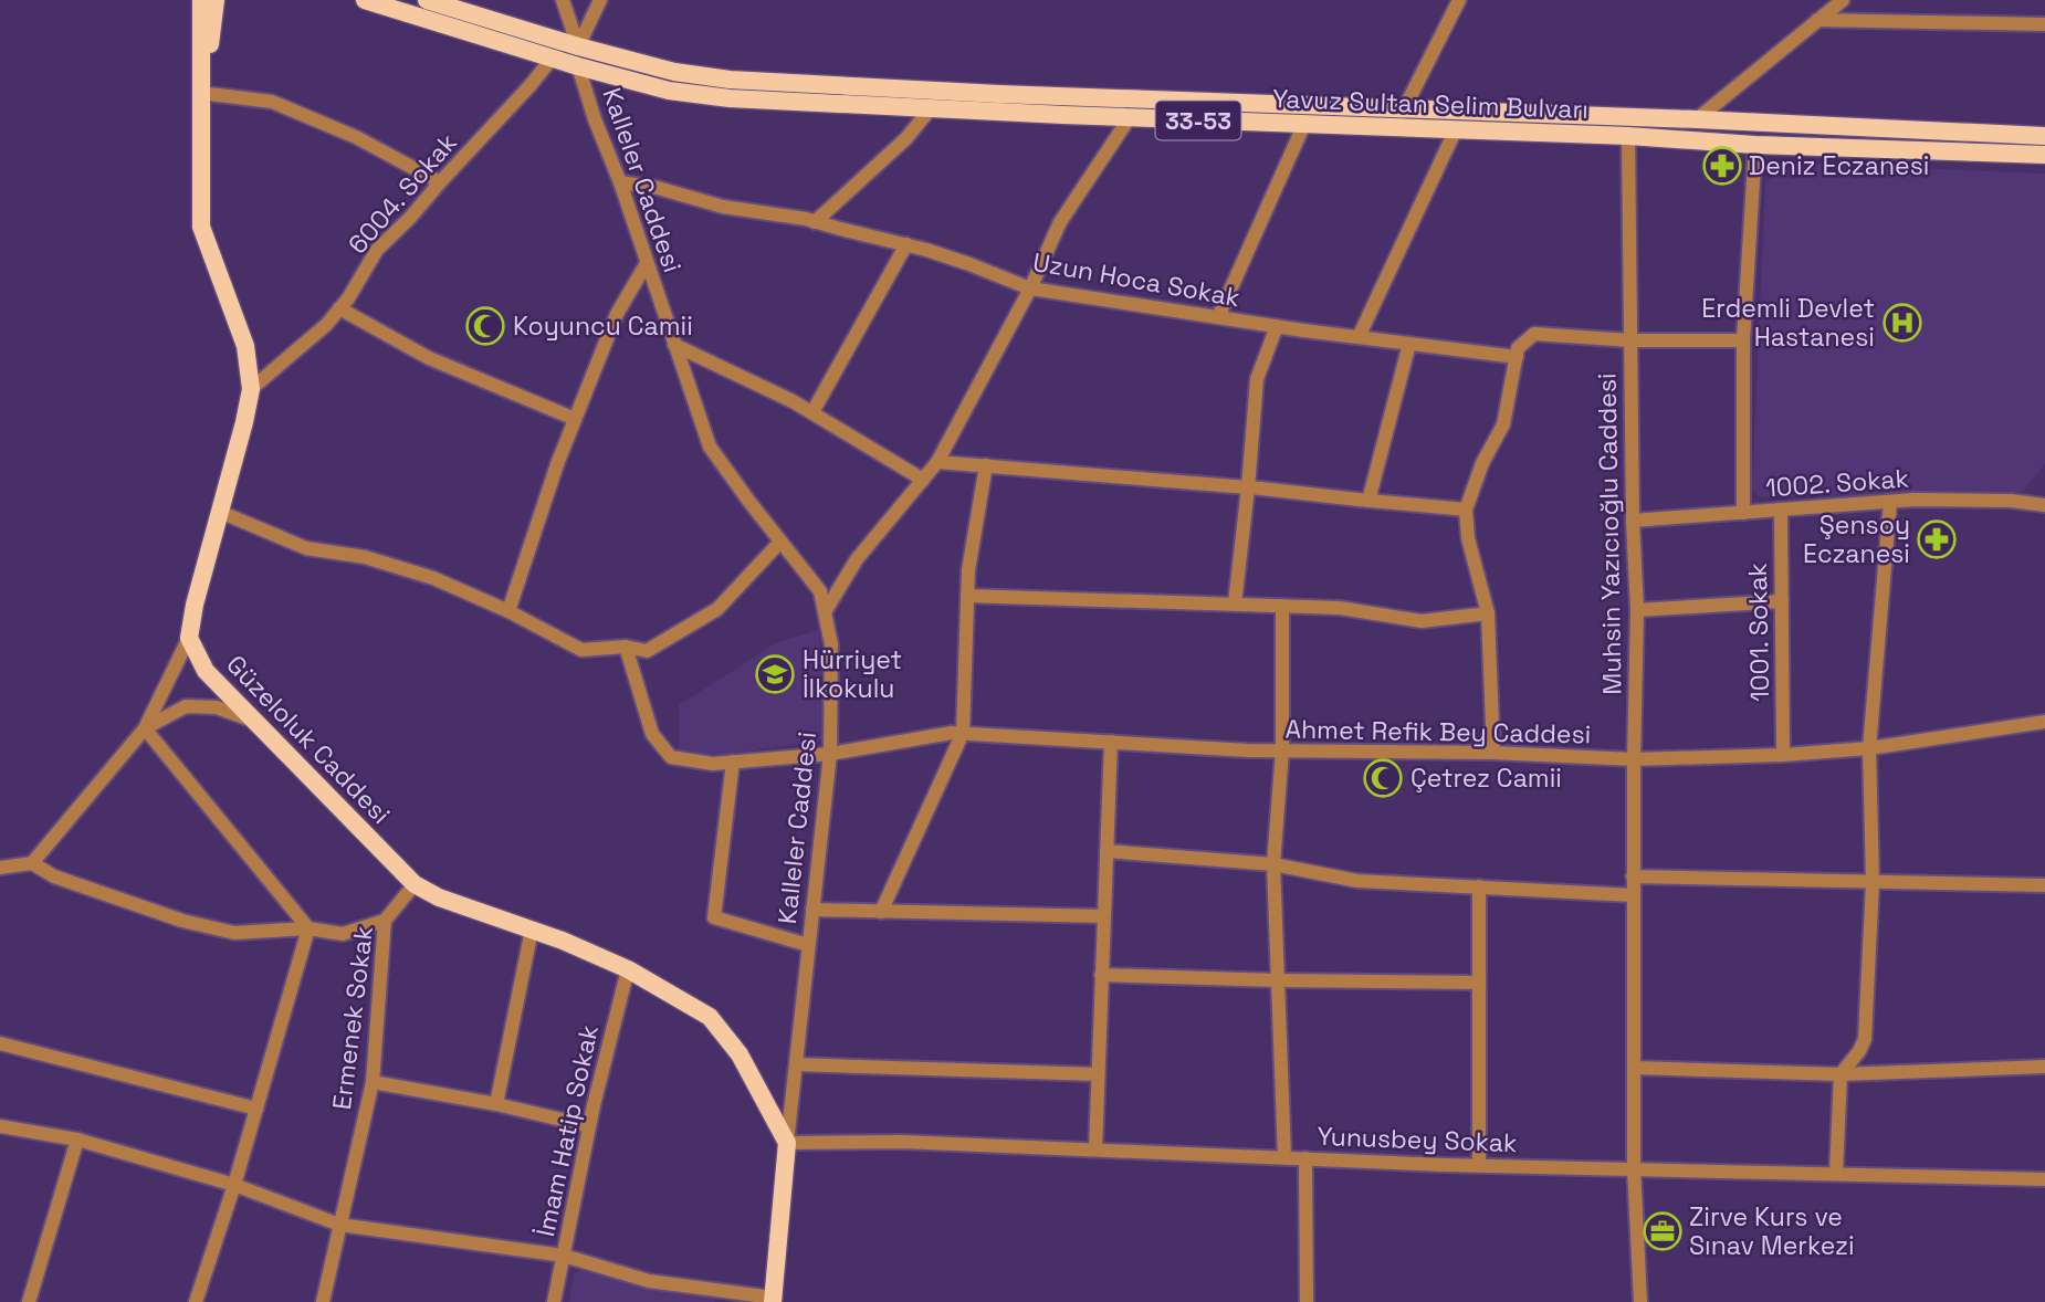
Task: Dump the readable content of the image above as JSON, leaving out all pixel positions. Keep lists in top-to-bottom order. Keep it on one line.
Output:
{"streets":{"main road":["Yavuz Sultan Selim Bulvarı","33-53","Güzeloluk Caddesi"],"street":["Kalleler Caddesi","6004. Sokak","Uzun Hoca Sokak","1002. Sokak","Muhsin Yazıcıoğlu Caddesi","1001. Sokak","Ahmet Refik Bey Caddesi","Ermenek Sokak","İmam Hatip Sokak","Yunusbey Sokak"]},"crossings":[["Yavuz Sultan Selim Bulvarı","Kalleler Caddesi"],["Yavuz Sultan Selim Bulvarı","6004. Sokak"],["Yavuz Sultan Selim Bulvarı","Muhsin Yazıcıoğlu Caddesi"],["Kalleler Caddesi","Uzun Hoca Sokak"],["Kalleler Caddesi","Ahmet Refik Bey Caddesi"],["Kalleler Caddesi","Güzeloluk Caddesi"],["Kalleler Caddesi","Yunusbey Sokak"],["1002. Sokak","Muhsin Yazıcıoğlu Caddesi"],["1002. Sokak","1001. Sokak"],["Muhsin Yazıcıoğlu Caddesi","Ahmet Refik Bey Caddesi"],["Muhsin Yazıcıoğlu Caddesi","Yunusbey Sokak"],["1001. Sokak","Ahmet Refik Bey Caddesi"],["Güzeloluk Caddesi","Ermenek Sokak"],["Güzeloluk Caddesi","İmam Hatip Sokak"],["Güzeloluk Caddesi","Yunusbey Sokak"]],"places":{"pharmacy":["Deniz Eczanesi","Şensoy Eczanesi"],"hospital":["Erdemli Devlet Hastanesi"],"mosque":["Koyuncu Camii","Çetrez Camii"],"school or university":["Hürriyet İlkokulu"],"office":["Zirve Kurs ve Sınav Merkezi"]}}
